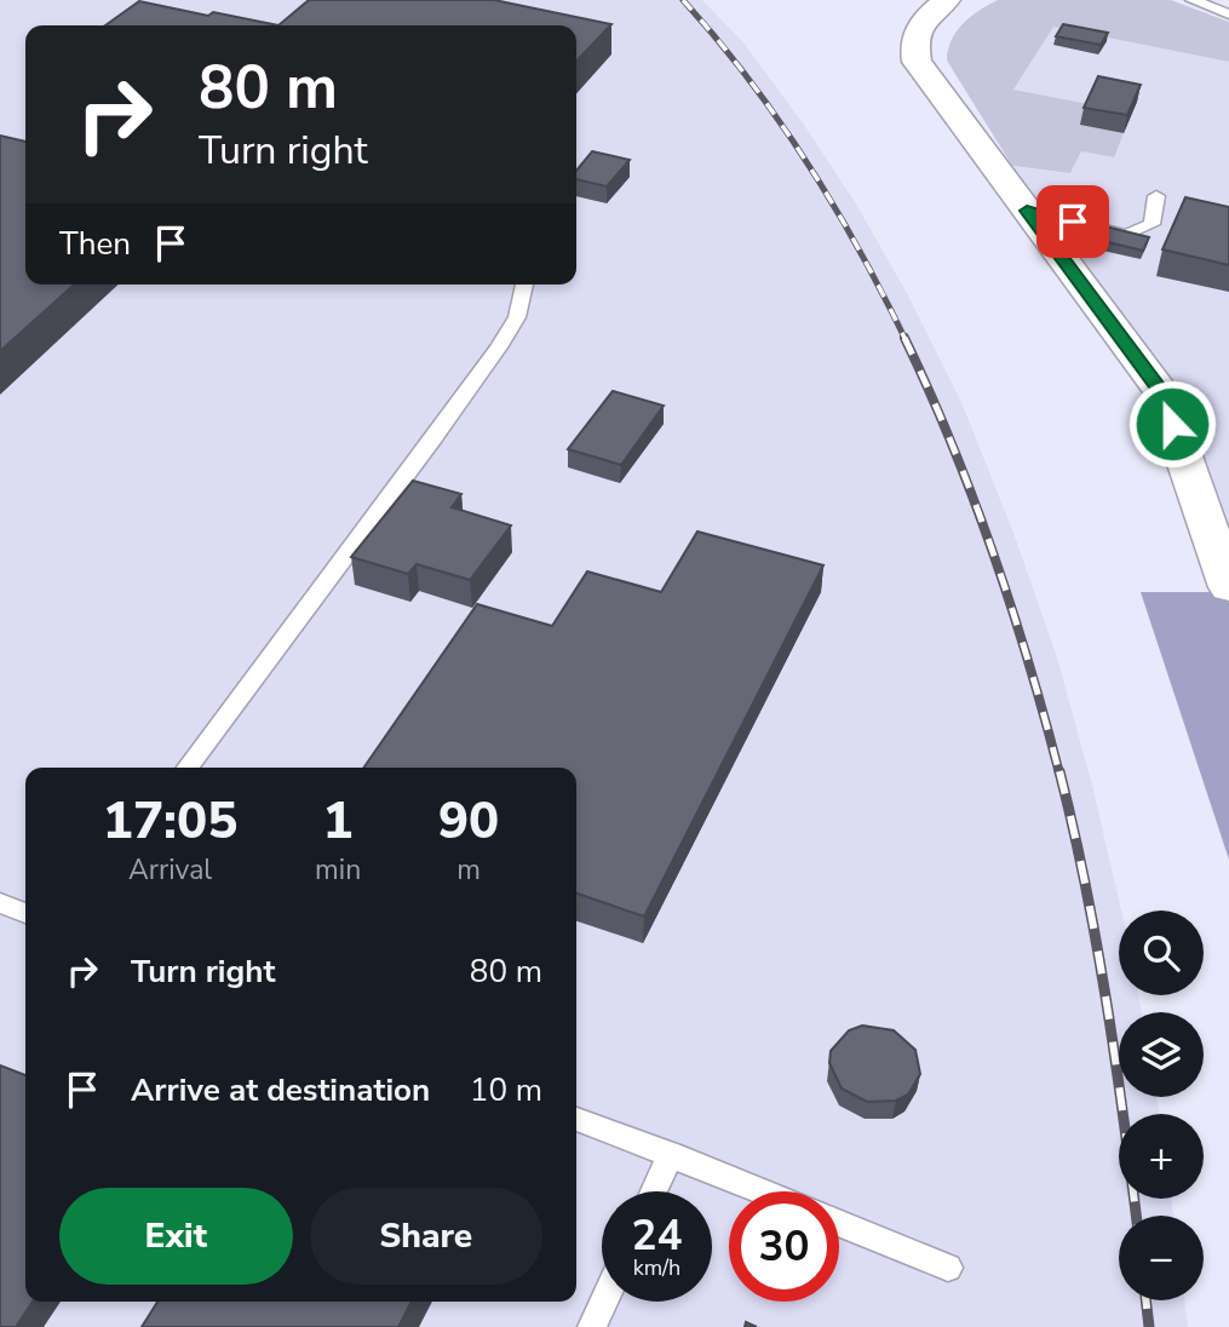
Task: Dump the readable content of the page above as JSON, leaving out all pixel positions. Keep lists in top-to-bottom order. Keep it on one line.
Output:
{"page":{"turn":["80 m","Turn right"],"then":"Then","eta":["17:05","Arrival","1","min","90","m"],"map_buttons":["+","−"],"list":[{"name":"Turn right","value":"80 m"},{"name":"Arrive at destination","value":"10 m"}],"buttons":["Exit","Share"],"speed":"24 km/h","limit":"30"}}
